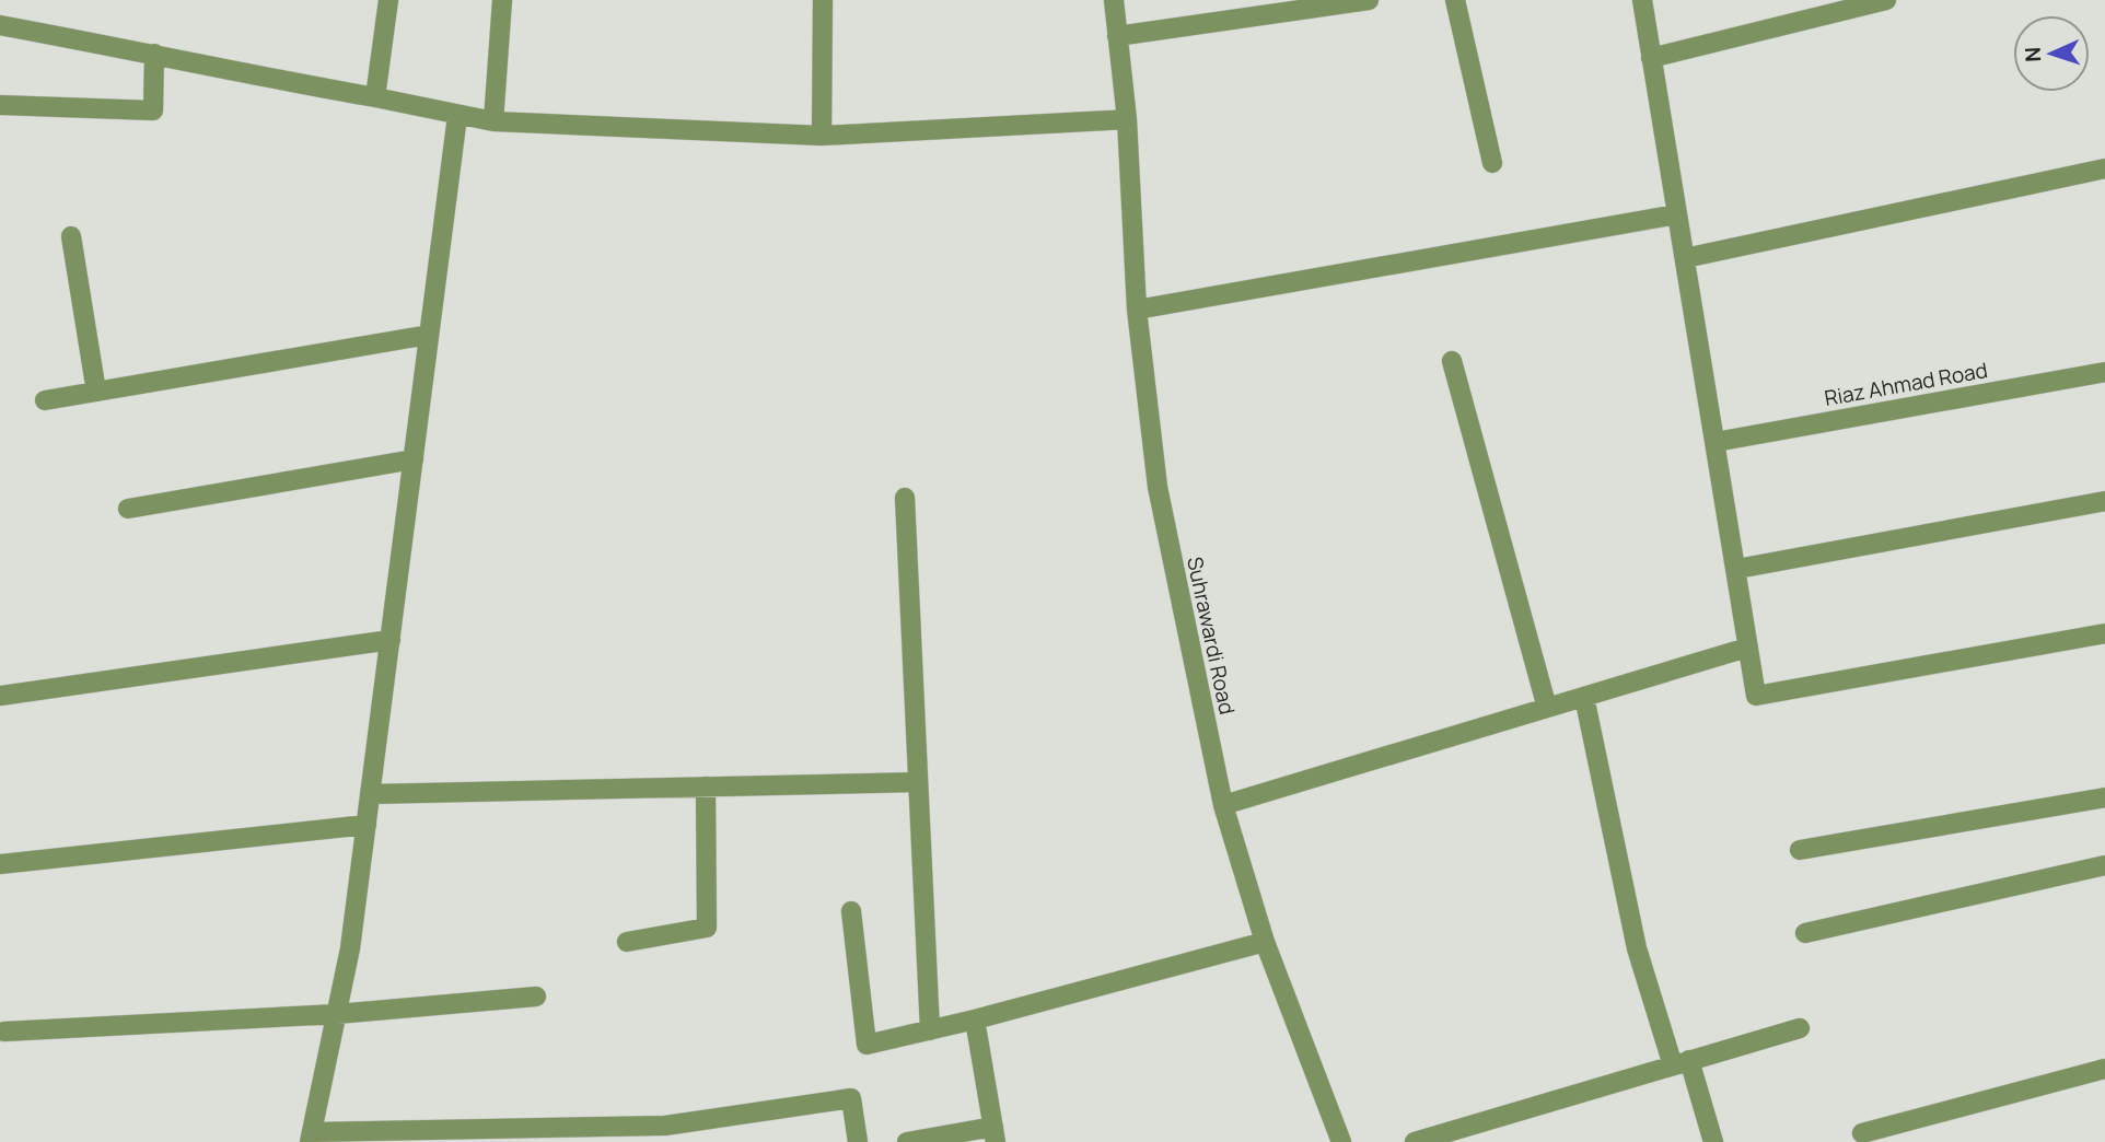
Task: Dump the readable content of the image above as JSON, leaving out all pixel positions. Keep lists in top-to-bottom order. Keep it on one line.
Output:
{"streets":{"street":["Riaz Ahmad Road","Suhrawardi Road"]},"north":"left"}
